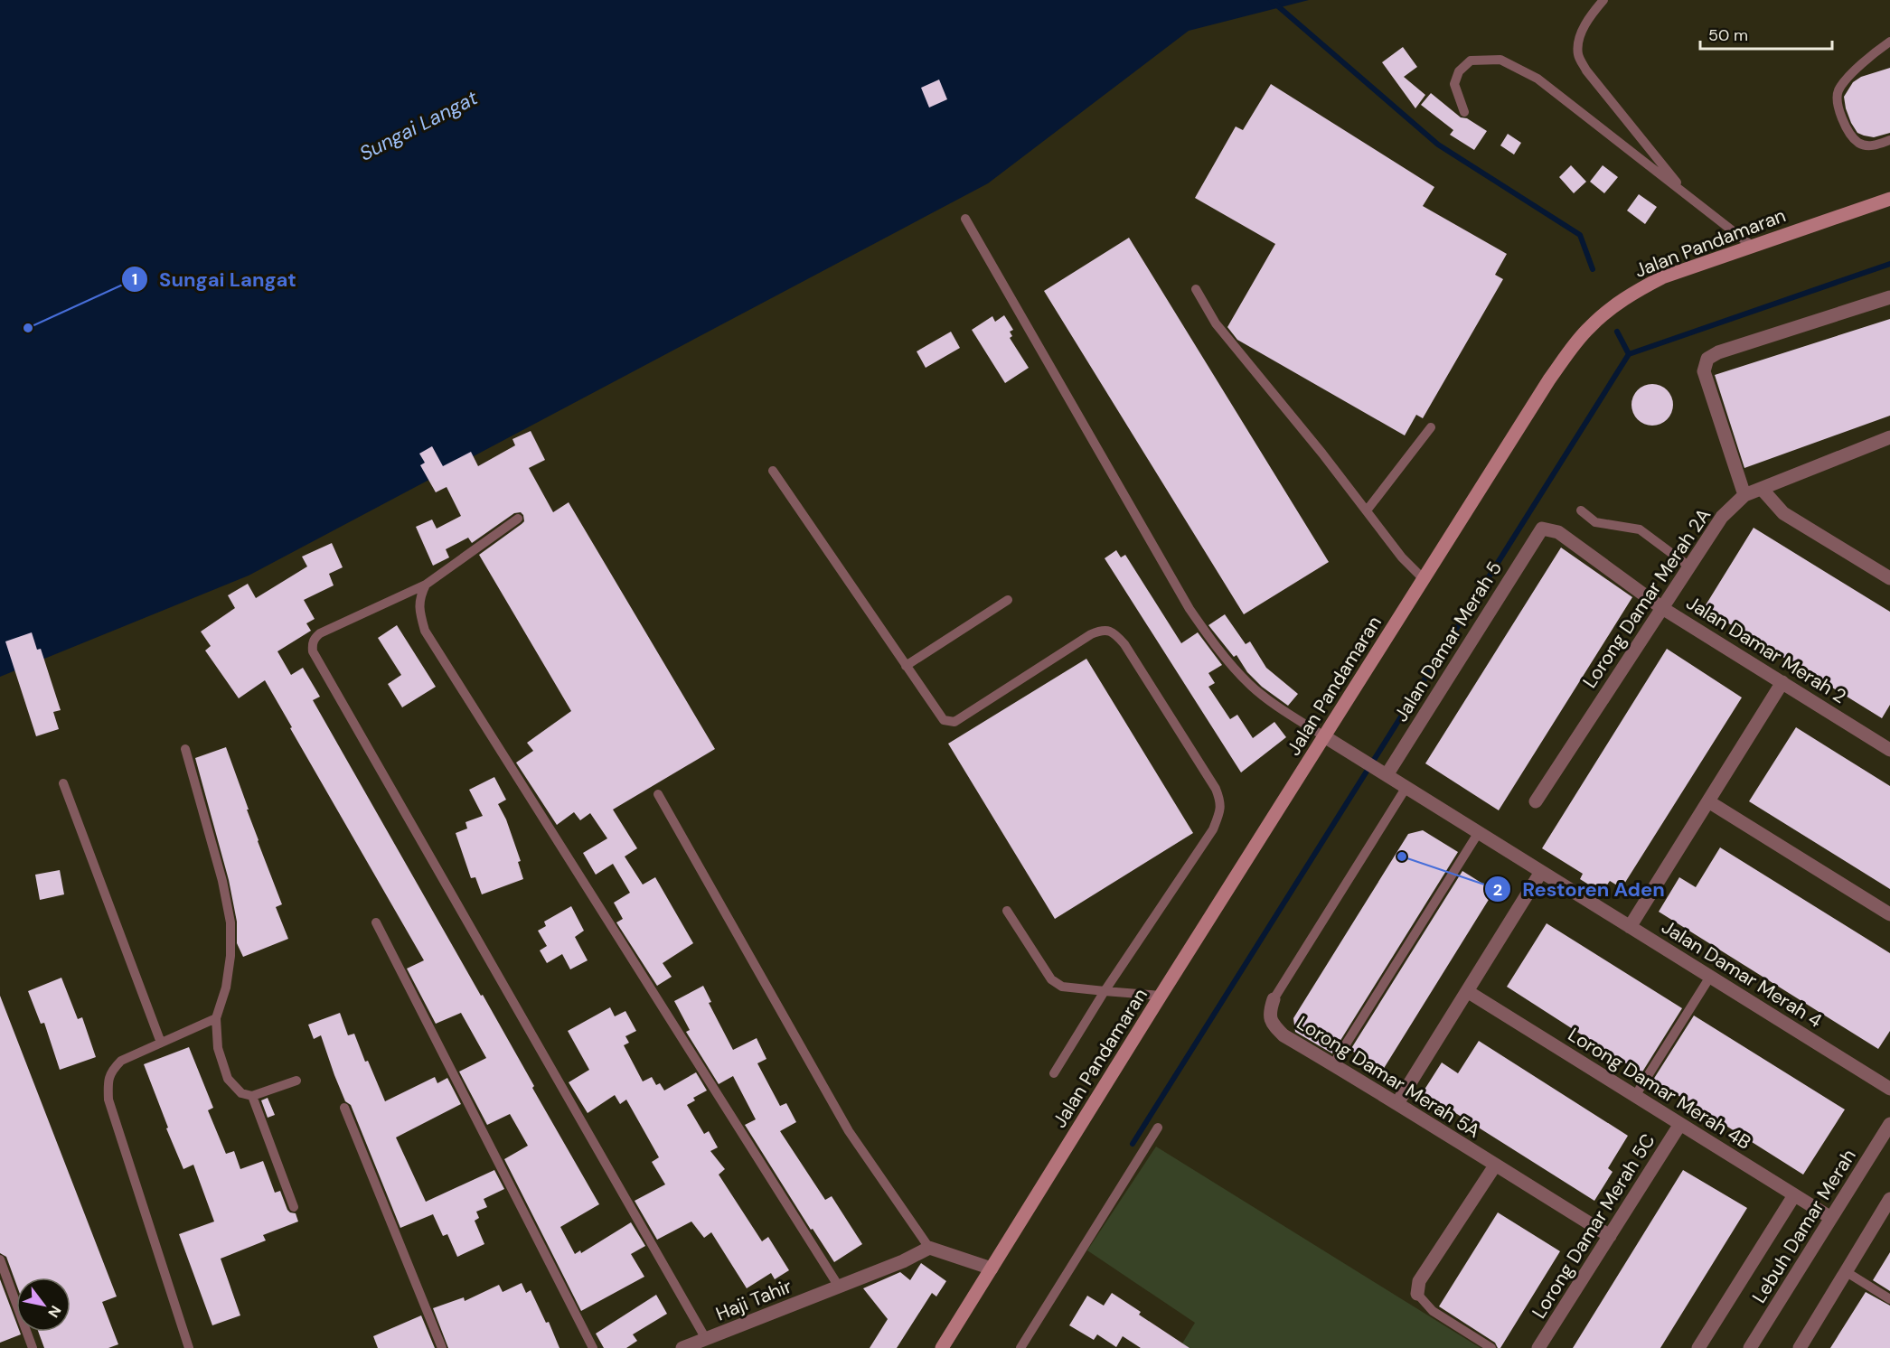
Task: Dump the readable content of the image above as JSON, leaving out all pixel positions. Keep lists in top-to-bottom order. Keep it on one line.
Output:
{"streets":{"main road":["Jalan Pandamaran"],"street":["Lorong Damar Merah 2A","Jalan Damar Merah 5","Jalan Damar Merah 2","Jalan Damar Merah 4","Lorong Damar Merah 5A","Lorong Damar Merah 4B","Lorong Damar Merah 5C","Lebuh Damar Merah","Haji Tahir"]},"crossings":[["Jalan Pandamaran","Jalan Damar Merah 4"],["Lorong Damar Merah 2A","Jalan Damar Merah 2"],["Jalan Damar Merah 5","Jalan Damar Merah 2"],["Jalan Damar Merah 5","Jalan Damar Merah 4"],["Jalan Damar Merah 4","Lorong Damar Merah 5A"],["Lorong Damar Merah 5A","Lorong Damar Merah 5C"],["Lorong Damar Merah 4B","Lorong Damar Merah 5C"],["Lorong Damar Merah 4B","Lebuh Damar Merah"]],"water":["Sungai Langat"],"places":["Sungai Langat","Restoren Aden"],"scale_bar":"50 m","north":"bottom right"}
